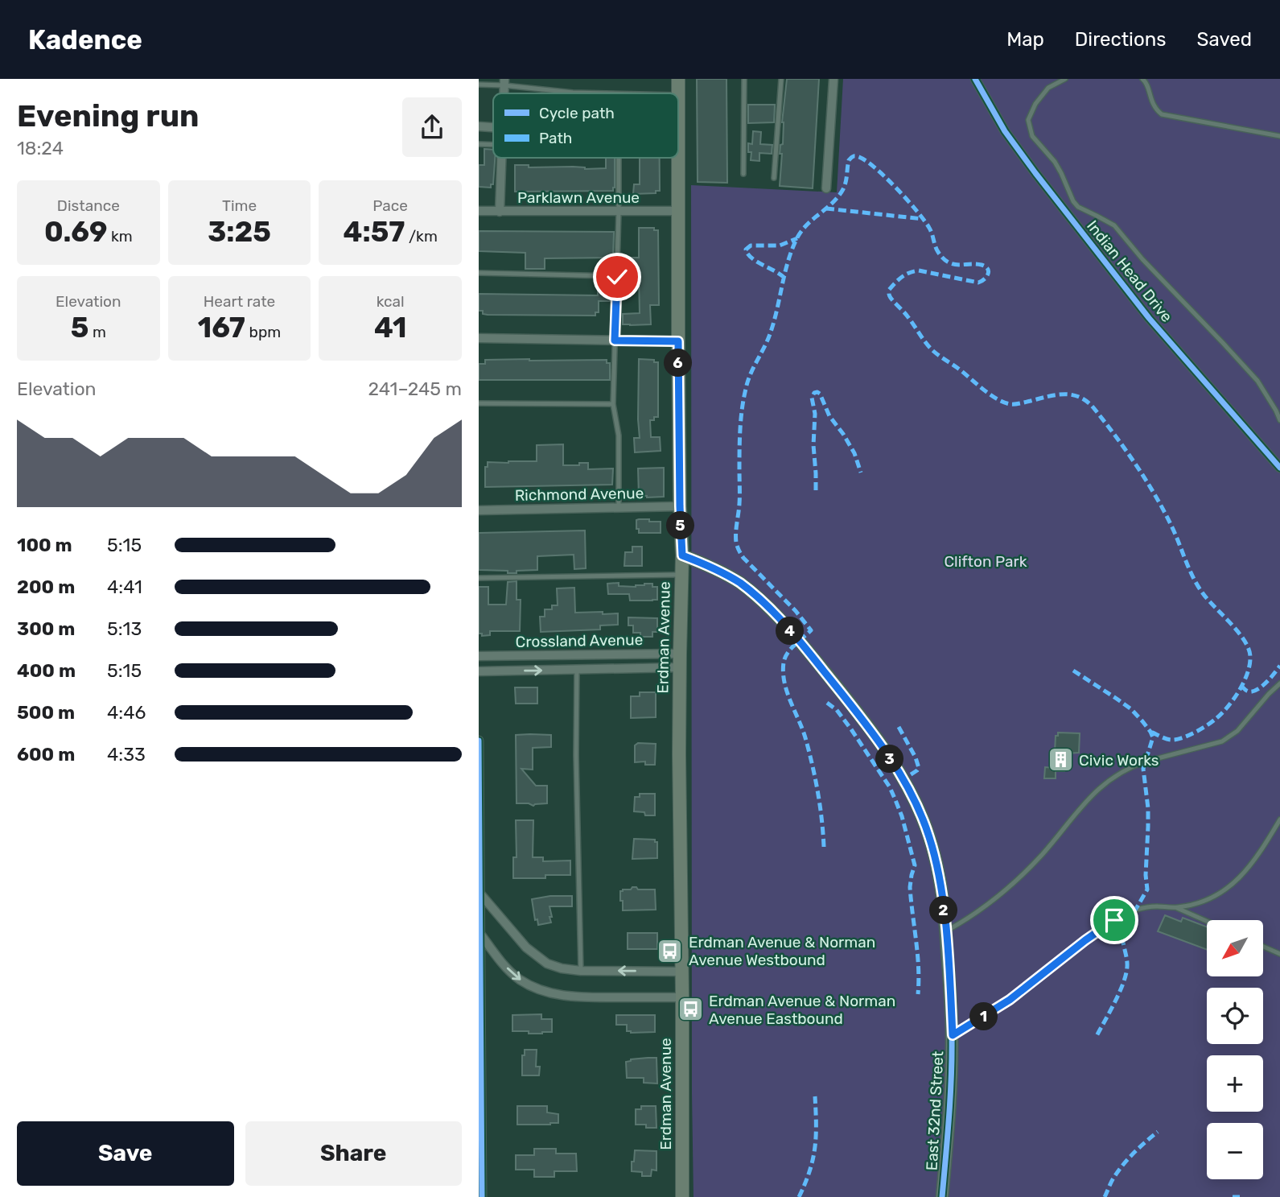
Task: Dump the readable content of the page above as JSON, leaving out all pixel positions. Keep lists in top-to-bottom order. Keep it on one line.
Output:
{"streets":{"main road":["Erdman Avenue"],"street":["Parklawn Avenue","Indian Head Drive","Richmond Avenue","Crossland Avenue","East 32nd Street"]},"crossings":[["Parklawn Avenue","Erdman Avenue"],["Richmond Avenue","Erdman Avenue"],["Erdman Avenue","Crossland Avenue"],["Erdman Avenue","East 32nd Street"]],"parks":["Clifton Park"],"places":{"building":["Civic Works"],"bus stop":["Erdman Avenue & Norman Avenue Westbound","Erdman Avenue & Norman Avenue Eastbound"]},"legend":["Cycle path","Path"],"north":"bottom left","page":{"header":"Kadence","nav":["Map","Directions","Saved"],"heading":["Evening run","18:24"],"stats":[["Distance","0.69 km"],["Time","3:25"],["Pace","4:57 /km"],["Elevation","5 m"],["Heart rate","167 bpm"],["kcal","41"]],"pins":["6","5","4","3","2","1"],"chart":["Elevation","241–245 m"],"list":[{"name":"100 m","note":"5:15"},{"name":"200 m","note":"4:41"},{"name":"300 m","note":"5:13"},{"name":"400 m","note":"5:15"},{"name":"500 m","note":"4:46"},{"name":"600 m","note":"4:33"}],"map_buttons":["+","−"],"buttons":["Save","Share"]}}
